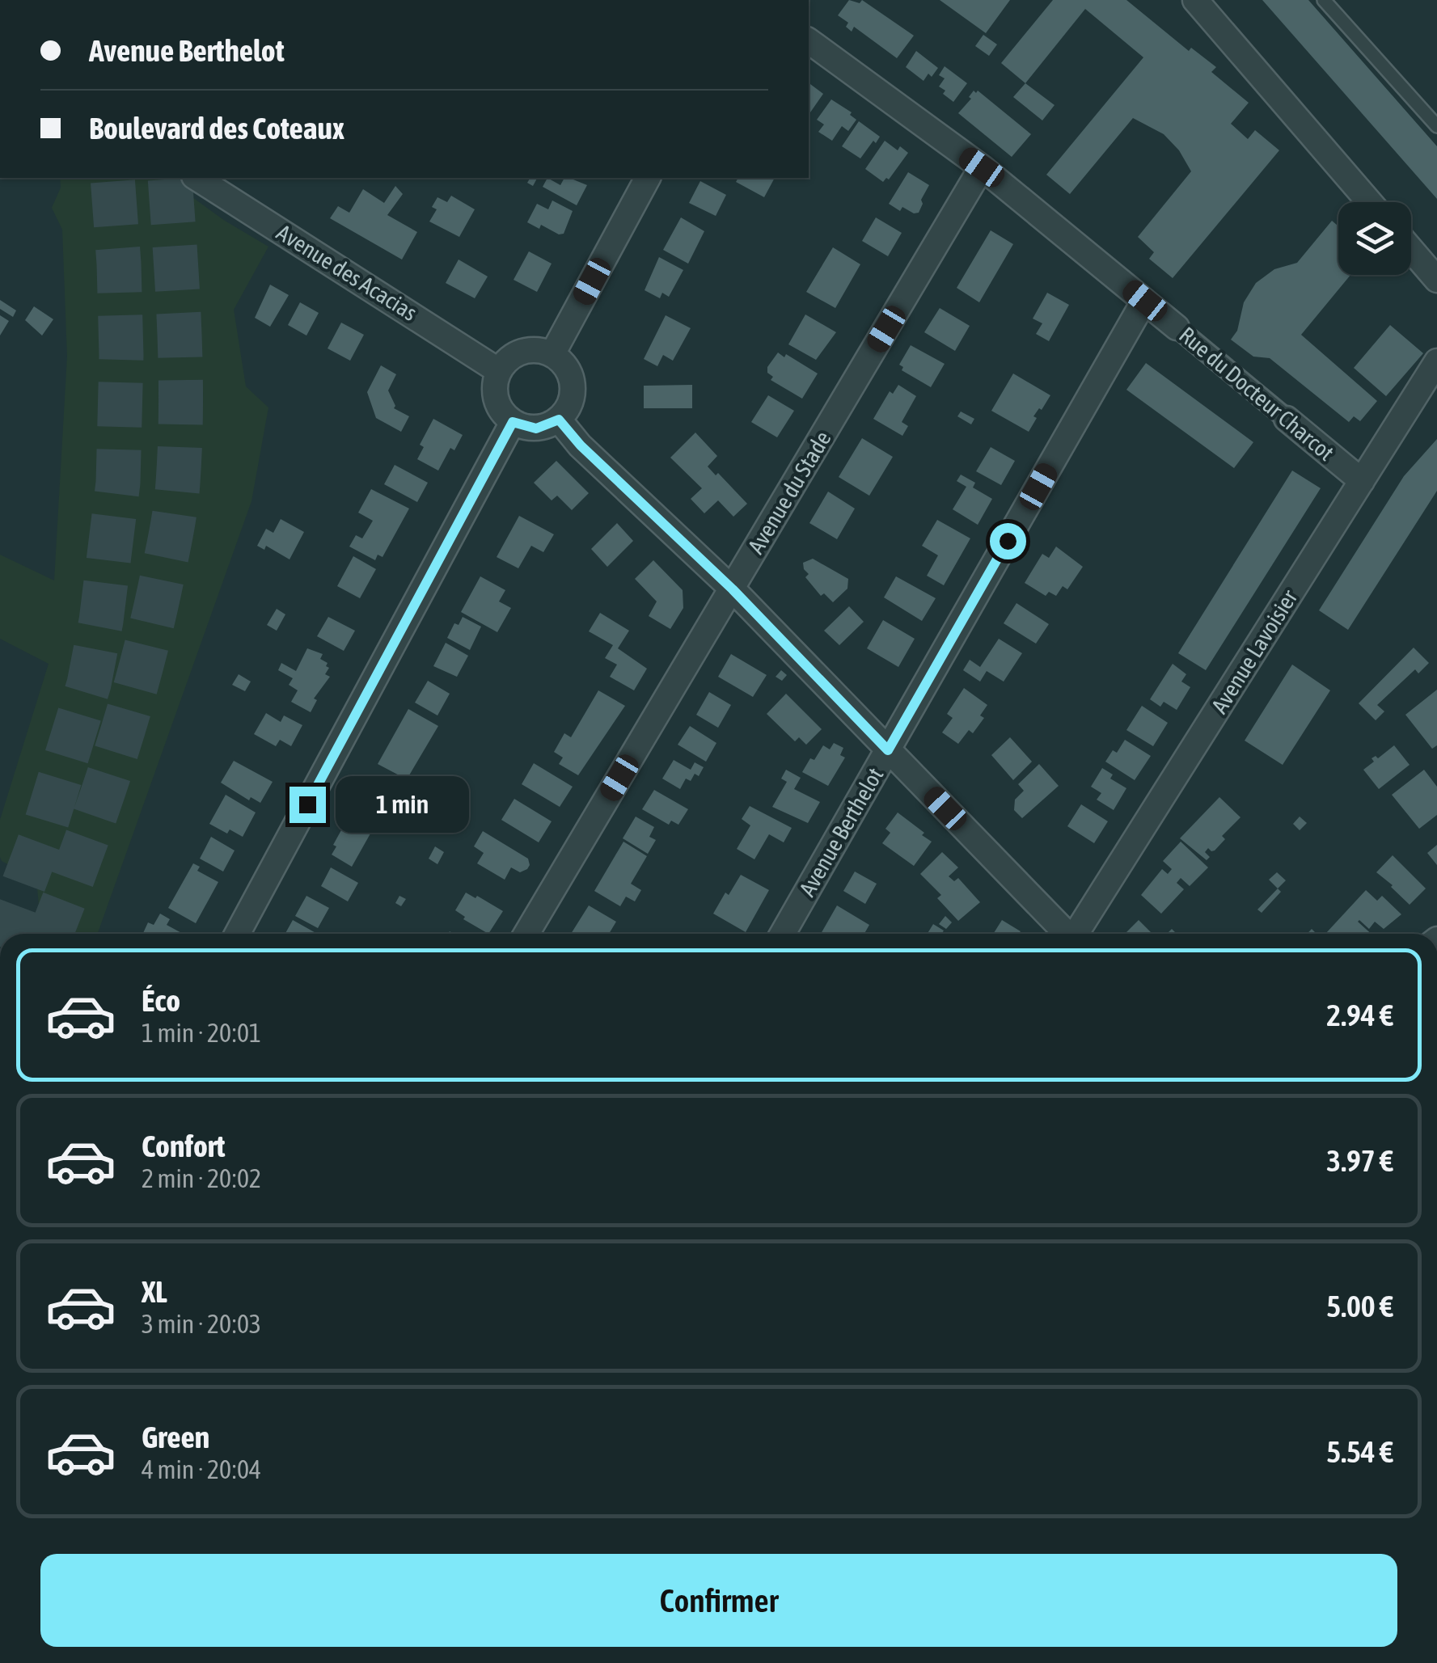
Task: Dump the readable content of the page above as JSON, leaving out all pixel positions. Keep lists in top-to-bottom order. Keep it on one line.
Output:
{"streets":{"street":["Avenue des Acacias","Rue du Docteur Charcot","Avenue du Stade","Avenue Lavoisier","Avenue Berthelot"]},"crossings":[["Rue du Docteur Charcot","Avenue du Stade"],["Rue du Docteur Charcot","Avenue Lavoisier"],["Rue du Docteur Charcot","Avenue Berthelot"]],"page":{"banner":["Avenue Berthelot","Boulevard des Coteaux"],"bubble":"1 min","list":[{"name":"Éco","note":"1 min · 20:01","value":"2.94 €"},{"name":"Confort","note":"2 min · 20:02","value":"3.97 €"},{"name":"XL","note":"3 min · 20:03","value":"5.00 €"},{"name":"Green","note":"4 min · 20:04","value":"5.54 €"}],"buttons":"Confirmer"}}
